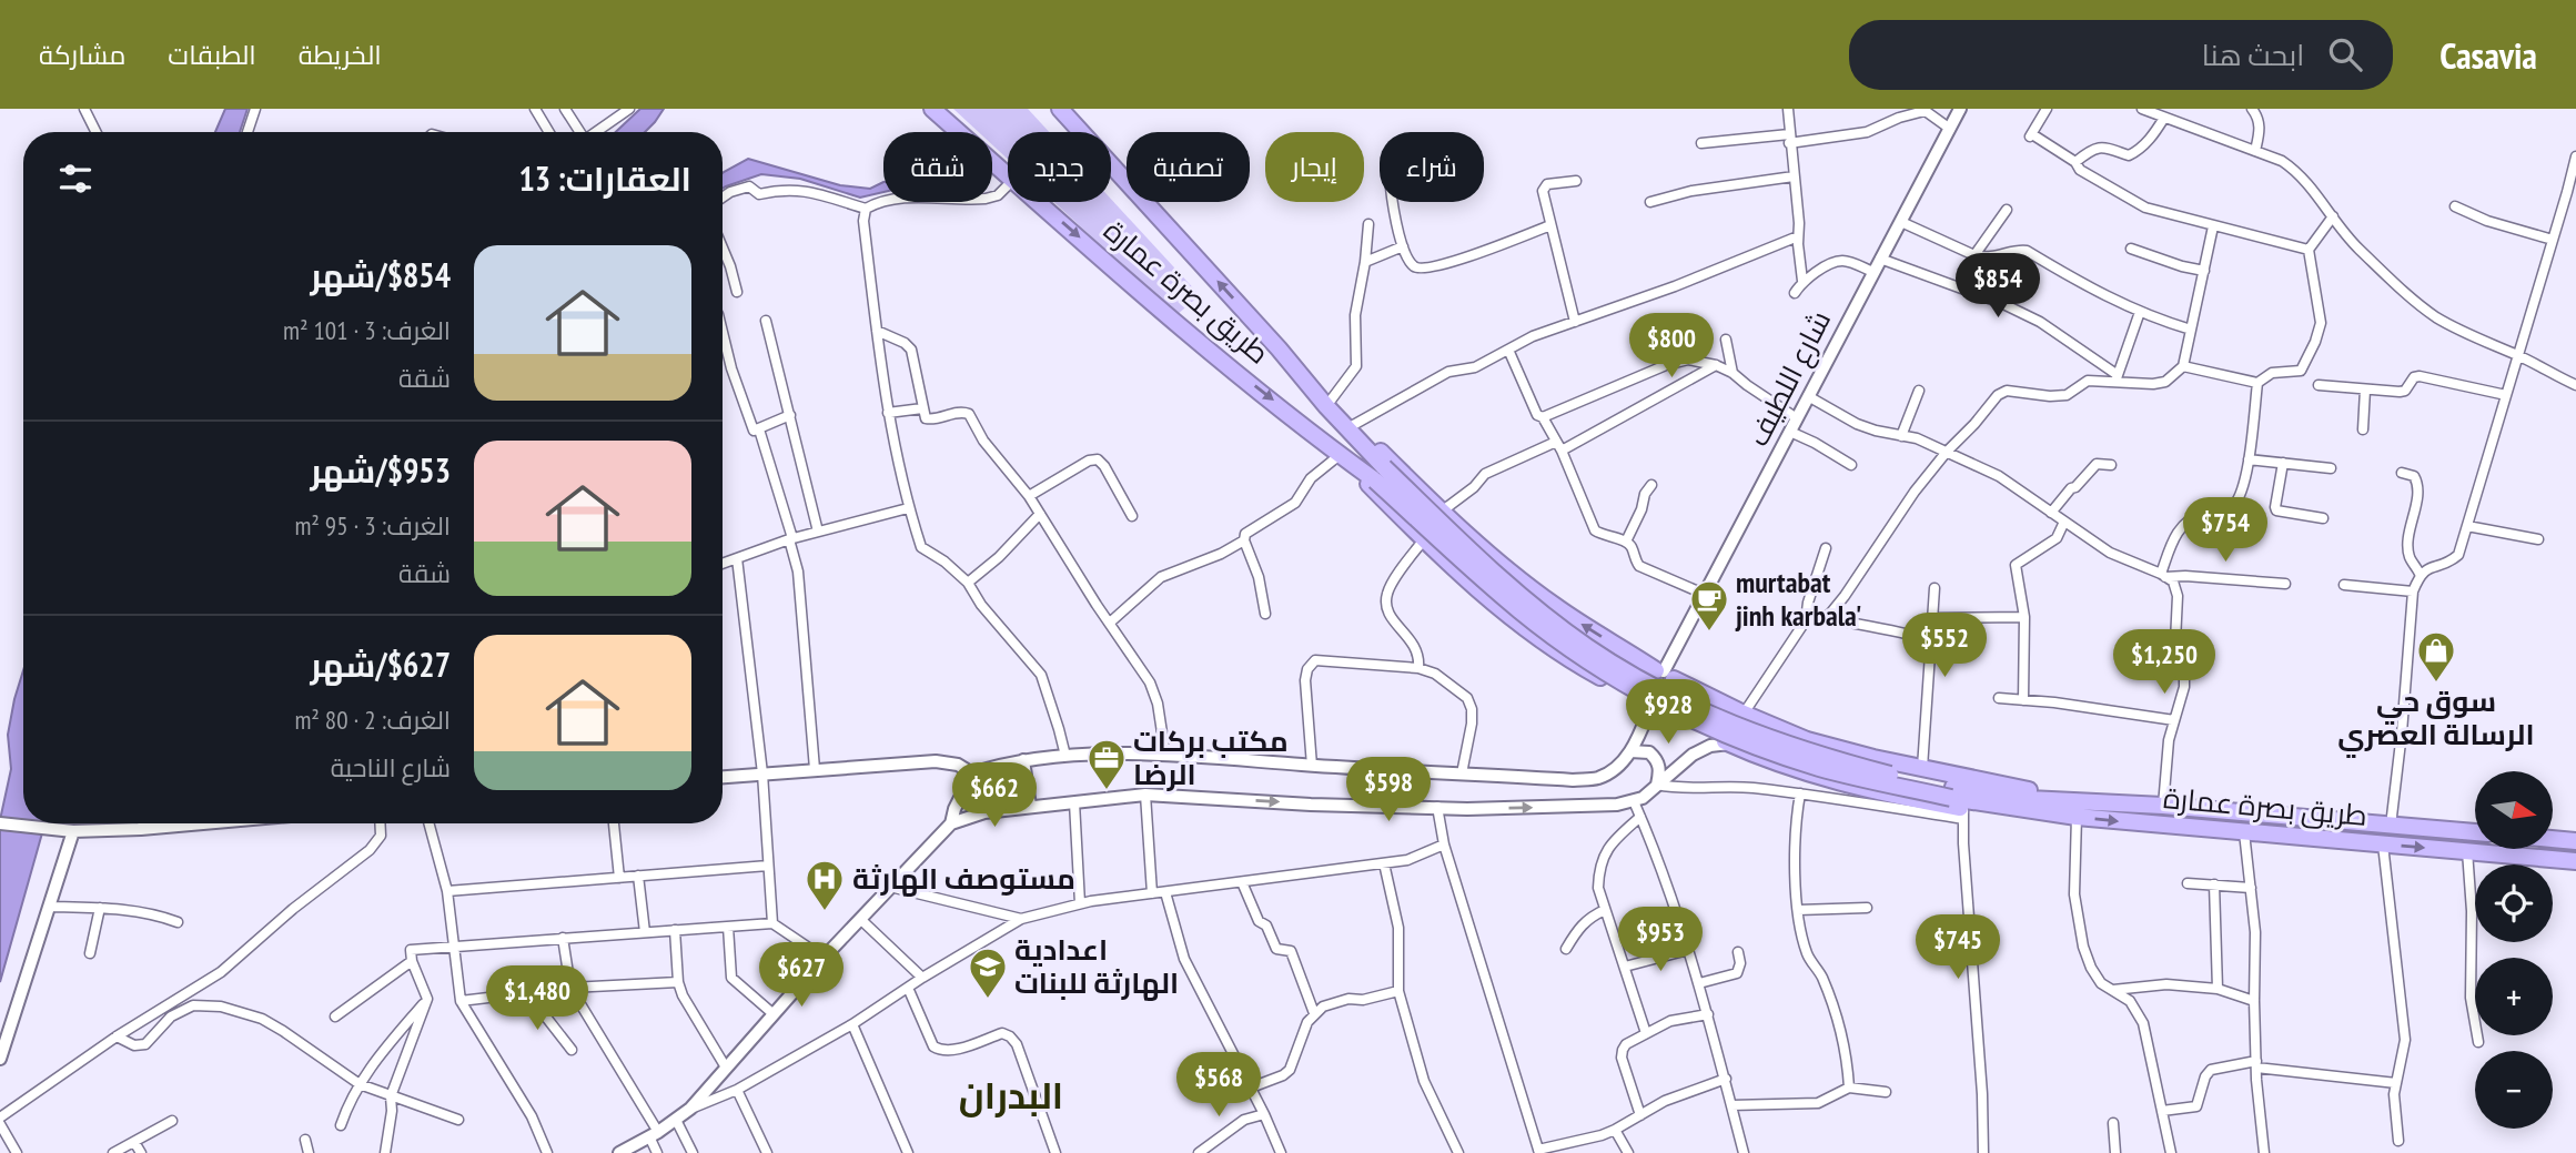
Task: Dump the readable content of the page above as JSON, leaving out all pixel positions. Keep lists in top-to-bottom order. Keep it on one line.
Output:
{"streets":{"highway":["طريق بصرة عمارة"],"main road":["شارع اللطيف"]},"districts":["البدران"],"places":{"cafe":["murtabat jinh karbala'"],"shop":["سوق حي الرسالة العصري"],"office":["مكتب بركات الرضا"],"hospital":["مستوصف الهارثة"],"school or university":["اعدادية الهارثة للبنات"]},"north":"right","page":{"header":"Casavia","search":"ابحث هنا","nav":["الخريطة","الطبقات","مشاركة"],"chip":["شراء","إيجار","تصفية","جديد","شقة"],"heading":"العقارات: 13","list":[{"name":"$854/شهر","note":"الغرف: 3 · 101 m² · شقة"},{"name":"$953/شهر","note":"الغرف: 3 · 95 m² · شقة"},{"name":"$627/شهر","note":"الغرف: 2 · 80 m² · شارع الناحية"}],"price":["$854","$800","$754","$552","$1,250","$928","$598","$662","$953","$745","$627","$1,480","$568"],"map_buttons":["+","−"]}}
